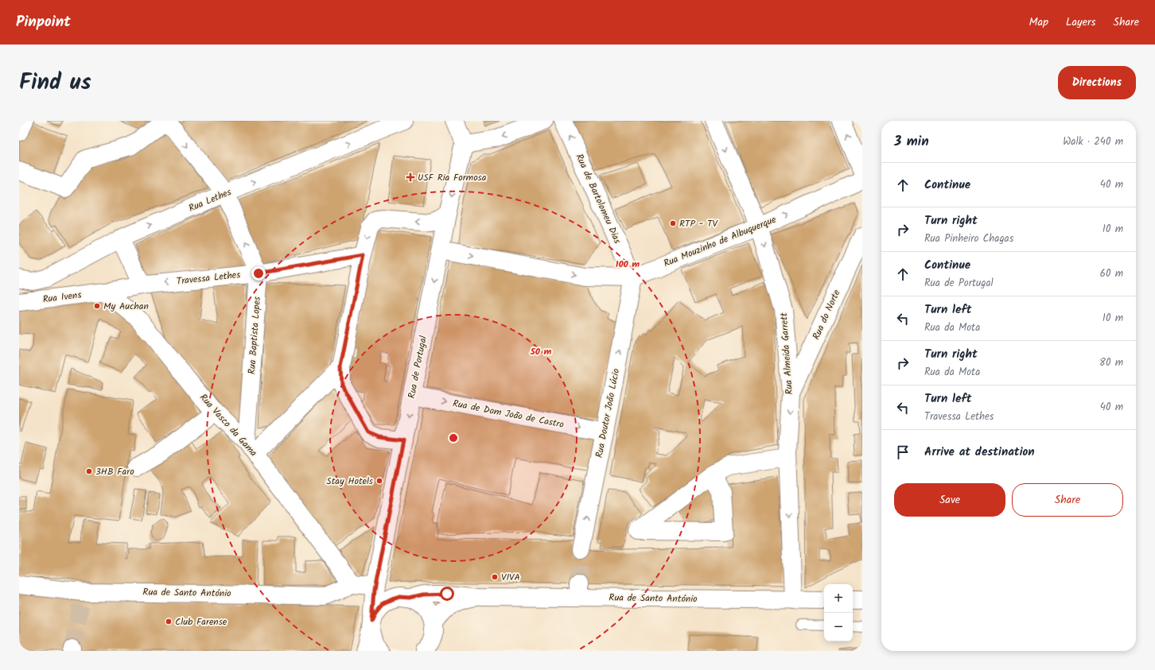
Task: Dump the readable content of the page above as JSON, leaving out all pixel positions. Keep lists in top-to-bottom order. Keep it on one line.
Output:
{"streets":{"street":["Rua de Bartolomeu Dias","Rua Lethes","Rua Mouzinho de Albuquerque","Travessa Lethes","Rua Ivens","Rua do Norte","Rua Baptista Lopes","Rua Almeida Garrett","Rua de Portugal","Rua Doutor João Lúcio","Rua de Dom João de Castro","Rua Vasco da Gama","Rua de Santo António"]},"crossings":[["Rua de Bartolomeu Dias","Rua Mouzinho de Albuquerque"],["Rua de Bartolomeu Dias","Rua Doutor João Lúcio"],["Rua Lethes","Rua Baptista Lopes"],["Rua Mouzinho de Albuquerque","Rua Almeida Garrett"],["Rua Mouzinho de Albuquerque","Rua de Portugal"],["Rua Mouzinho de Albuquerque","Rua Doutor João Lúcio"],["Travessa Lethes","Rua Ivens"],["Travessa Lethes","Rua Baptista Lopes"],["Travessa Lethes","Rua Vasco da Gama"],["Rua Ivens","Rua Vasco da Gama"],["Rua do Norte","Rua Almeida Garrett"],["Rua Baptista Lopes","Rua Vasco da Gama"],["Rua Almeida Garrett","Rua de Santo António"],["Rua de Portugal","Rua de Dom João de Castro"],["Rua Doutor João Lúcio","Rua de Dom João de Castro"],["Rua Vasco da Gama","Rua de Santo António"]],"one_way":["Rua de Bartolomeu Dias","Rua Lethes","Rua Mouzinho de Albuquerque","Travessa Lethes","Rua Almeida Garrett","Rua Doutor João Lúcio","Rua de Dom João de Castro"],"places":{"health":["USF Ria Formosa"],"other":["RTP - TV","My Auchan","3HB Faro","Stay Hotels","VIVA","Club Farense"]},"page":{"header":"Pinpoint","nav":["Map","Layers","Share"],"title":"Find us","buttons":["Directions",["Save","Share"]],"heading":["3 min","Walk · 240 m"],"list":[["Continue","40 m"],["Turn right","Rua Pinheiro Chagas","10 m"],["Continue","Rua de Portugal","60 m"],["Turn left","Rua da Mota","10 m"],["Turn right","Rua da Mota","80 m"],["Turn left","Travessa Lethes","40 m"],"Arrive at destination"],"map_buttons":["+","−"]},"rings":["100 m","50 m"]}
